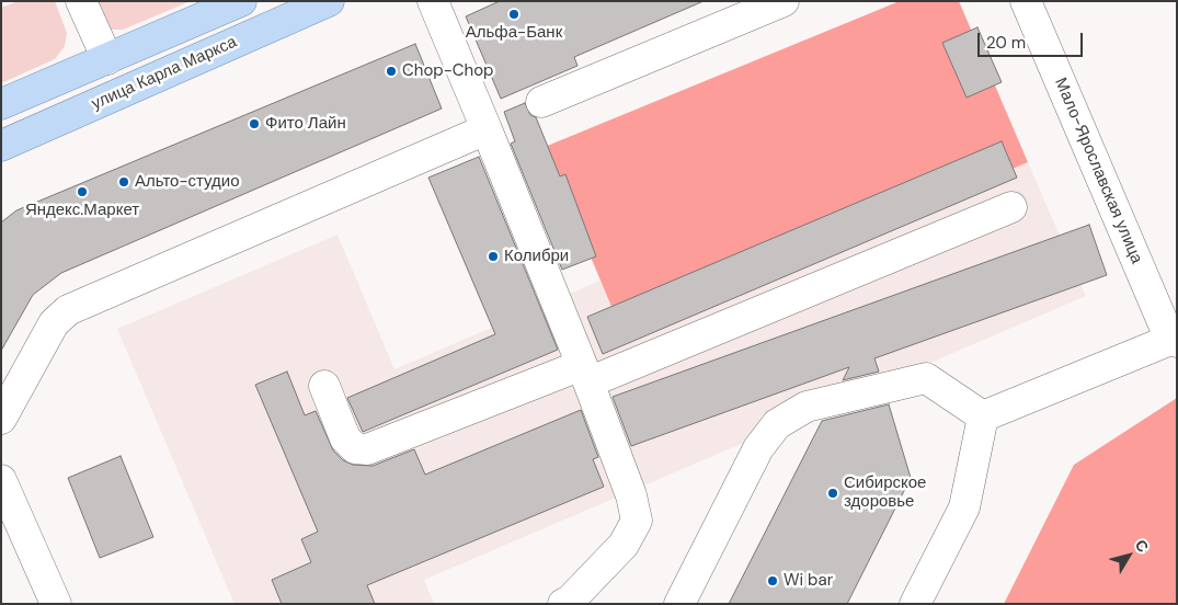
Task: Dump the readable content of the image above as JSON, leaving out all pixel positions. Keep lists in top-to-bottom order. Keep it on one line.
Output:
{"streets":{"main road":["улица Карла Маркса"],"street":["Мало-Ярославская улица"]},"places":["Альфа-Банк","Chop-Chop","Фито Лайн","Альто-студио","Яндекс.Маркет","Колибри","Сибирское здоровье","Wi bar"],"scale_bar":"20 m","north":"top right"}
